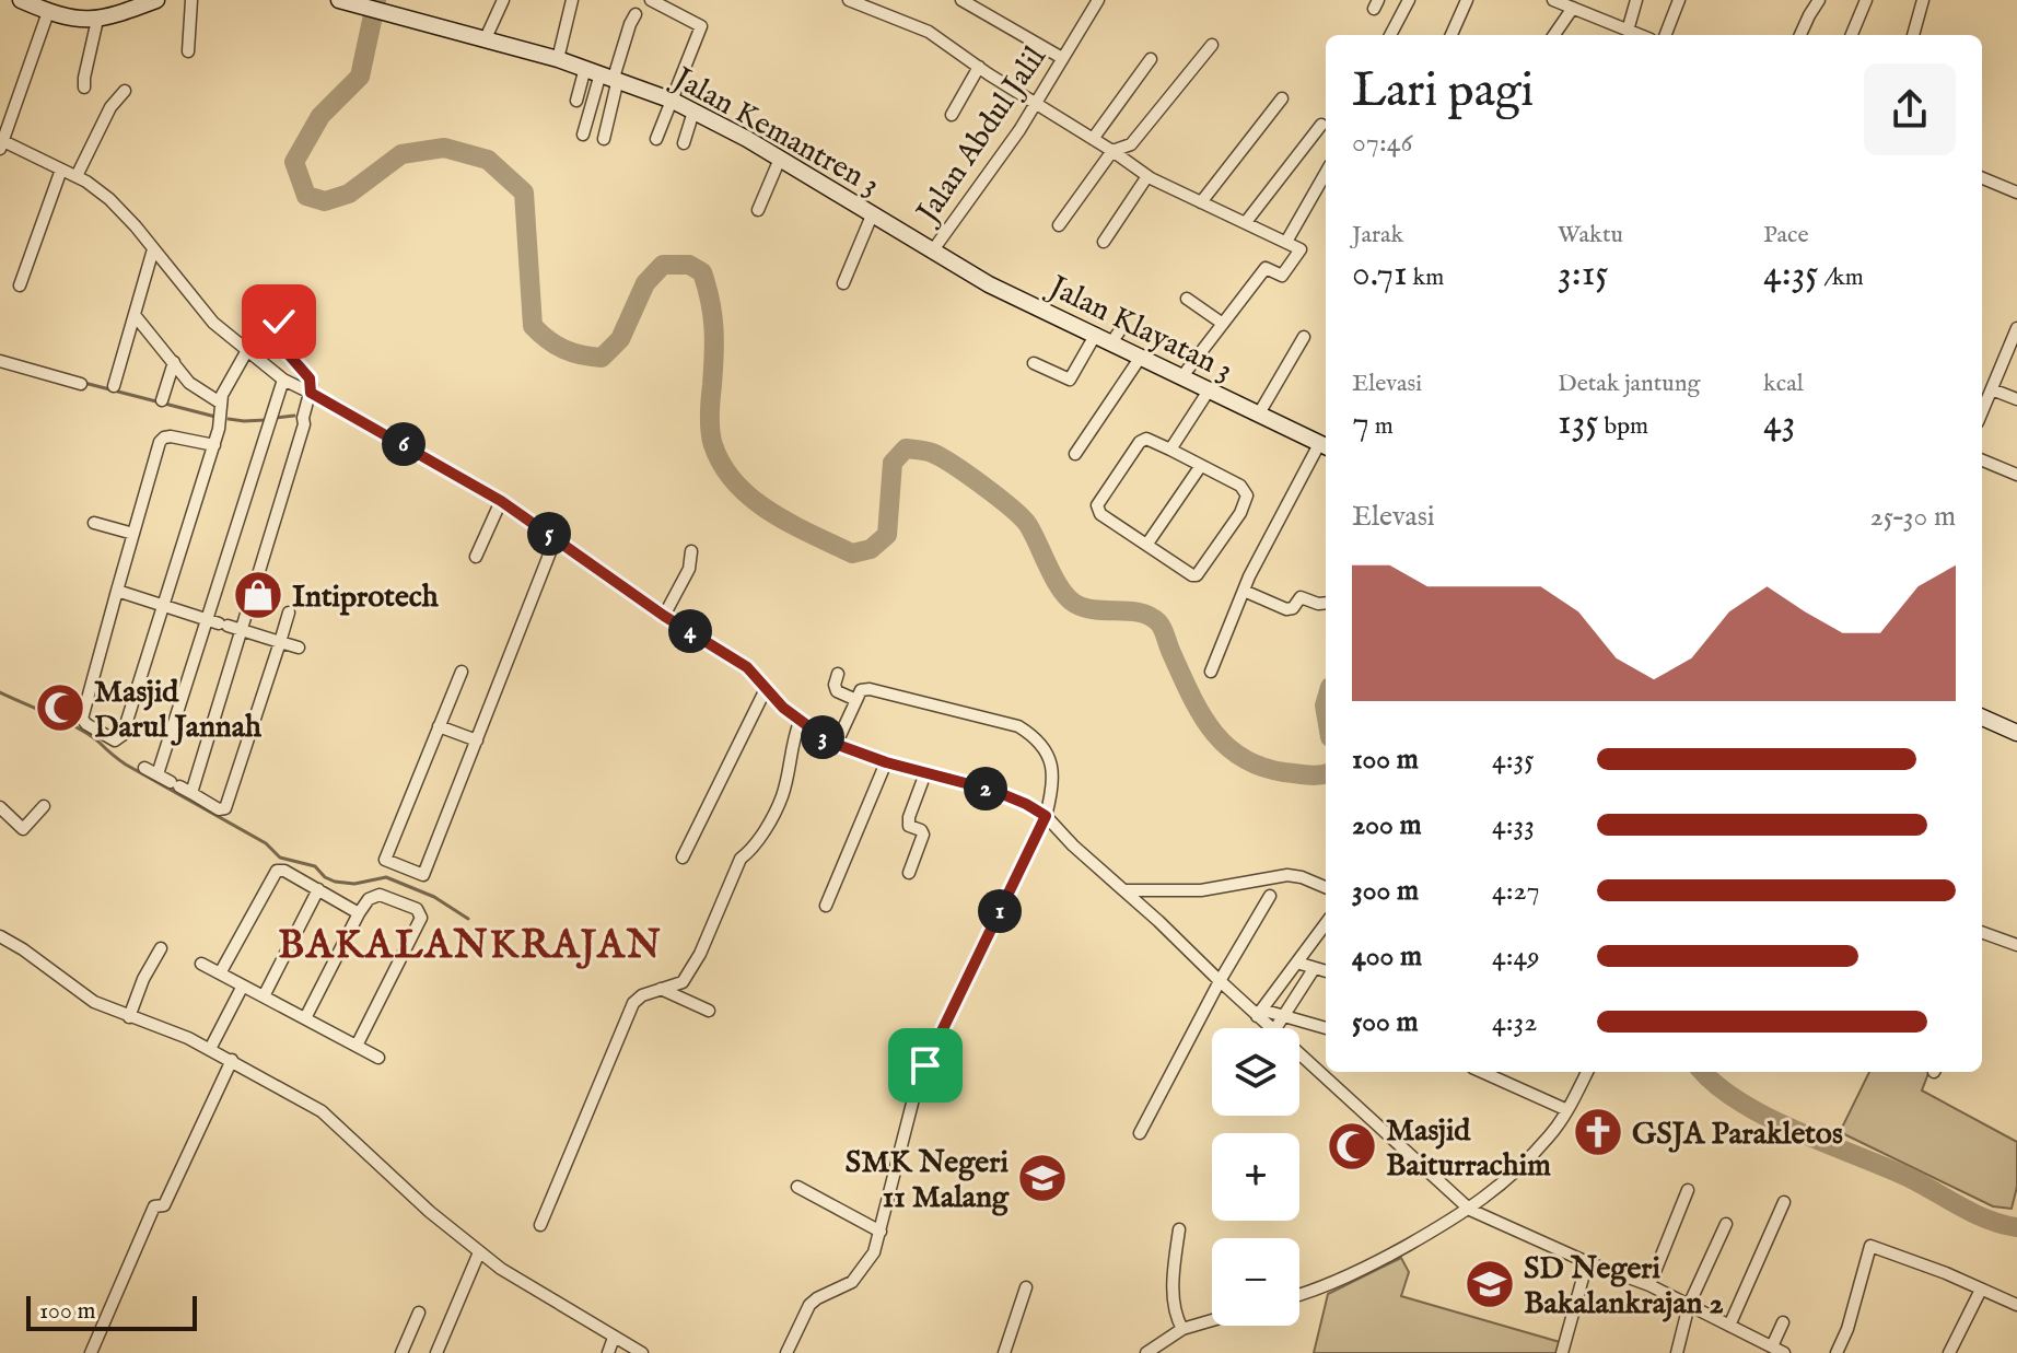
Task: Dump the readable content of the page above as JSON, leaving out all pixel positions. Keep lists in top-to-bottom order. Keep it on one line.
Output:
{"streets":{"street":["Jalan Kemantren 3","Jalan Abdul Jalil","Jalan Klayatan 3"]},"crossings":[["Jalan Kemantren 3","Jalan Abdul Jalil"],["Jalan Kemantren 3","Jalan Klayatan 3"],["Jalan Abdul Jalil","Jalan Klayatan 3"]],"districts":["BAKALANKRAJAN"],"places":{"shop":["Intiprotech"],"mosque":["Masjid Darul Jannah","Masjid Baiturrachim"],"church":["GSJA Parakletos"],"school or university":["SMK Negeri 11 Malang","SD Negeri Bakalankrajan 2"]},"scale_bar":"100 m","page":{"heading":["Lari pagi","07:46"],"stats":[["Jarak","0.71 km"],["Waktu","3:15"],["Pace","4:35 /km"],["Elevasi","7 m"],["Detak jantung","135 bpm"],["kcal","43"]],"pins":["6","5","4","3","2","1"],"chart":["Elevasi","25–30 m"],"list":[{"name":"100 m","note":"4:35"},{"name":"200 m","note":"4:33"},{"name":"300 m","note":"4:27"},{"name":"400 m","note":"4:49"},{"name":"500 m","note":"4:32"}],"map_buttons":["+","−"],"scale":"100 m"}}
